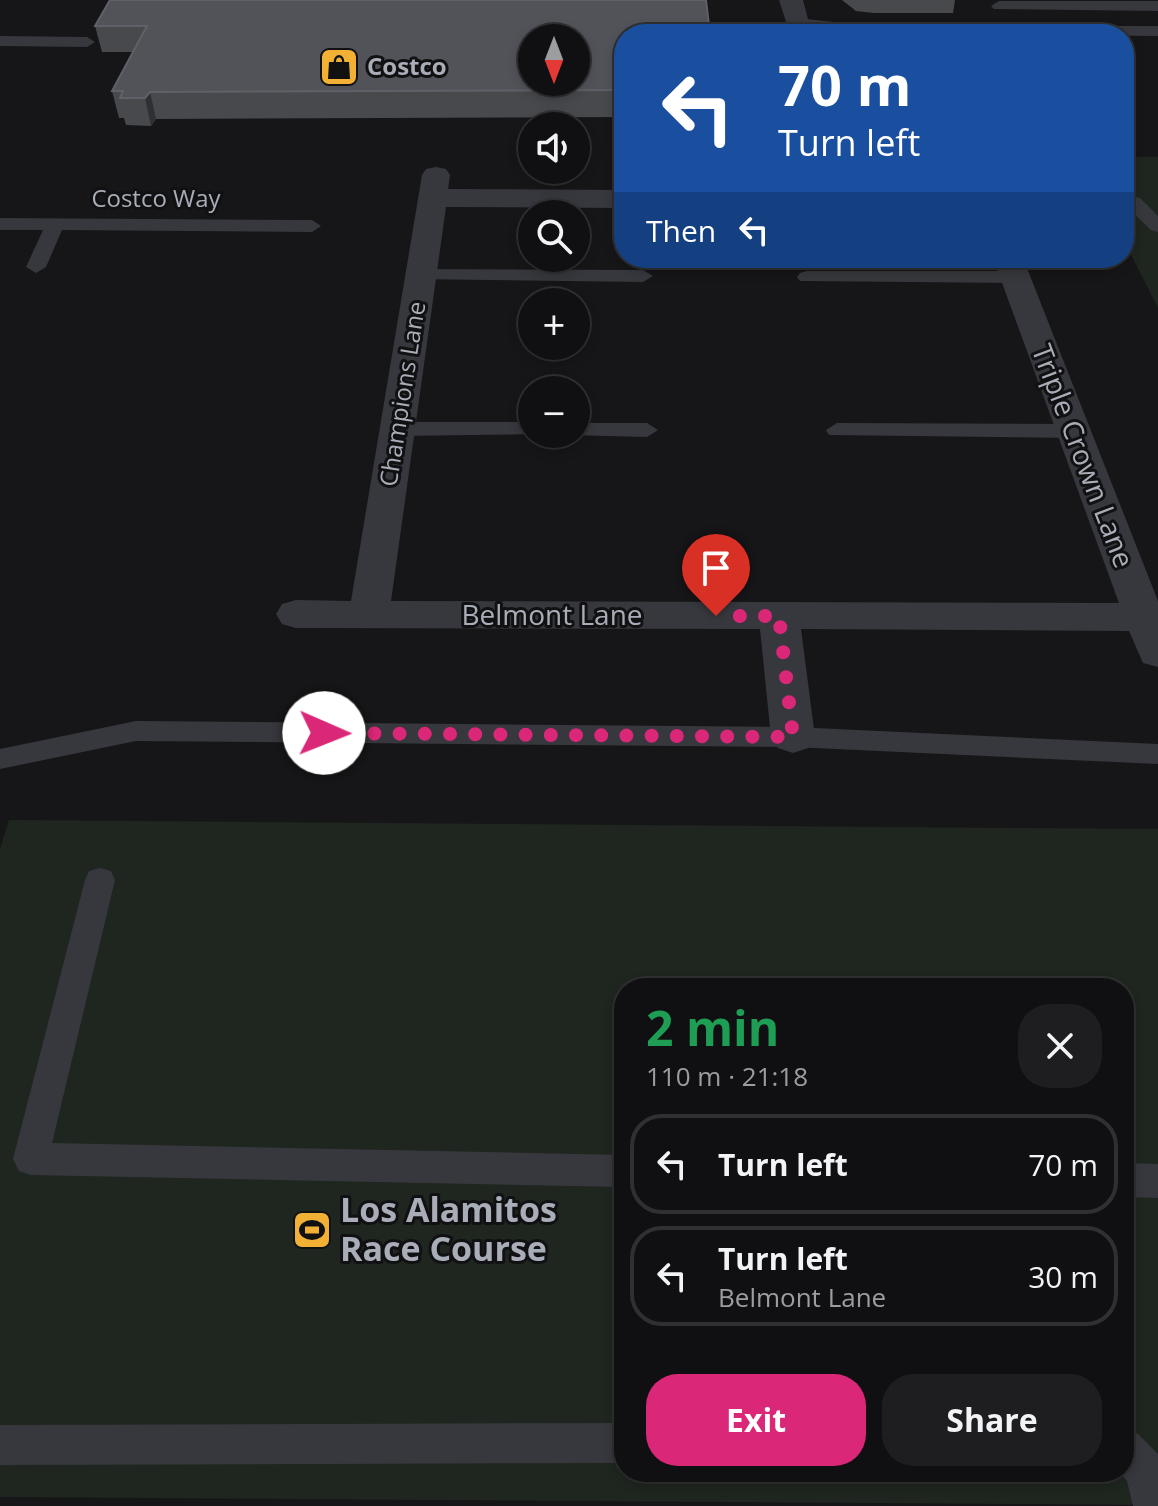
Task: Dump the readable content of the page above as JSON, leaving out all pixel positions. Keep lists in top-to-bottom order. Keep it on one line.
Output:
{"streets":{"street":["Champions Lane","Triple Crown Lane","Belmont Lane"],"lane":["Costco Way"]},"crossings":[["Champions Lane","Belmont Lane"],["Triple Crown Lane","Belmont Lane"]],"places":{"shop":["Costco"],"sports":["Los Alamitos Race Course"]},"north":"bottom","page":{"map_buttons":["+","−"],"turn":["70 m","Turn left"],"then":"Then","heading":["2 min","110 m · 21:18"],"list":[{"name":"Turn left","value":"70 m"},{"name":"Turn left","note":"Belmont Lane","value":"30 m"}],"buttons":["Exit","Share"]}}
